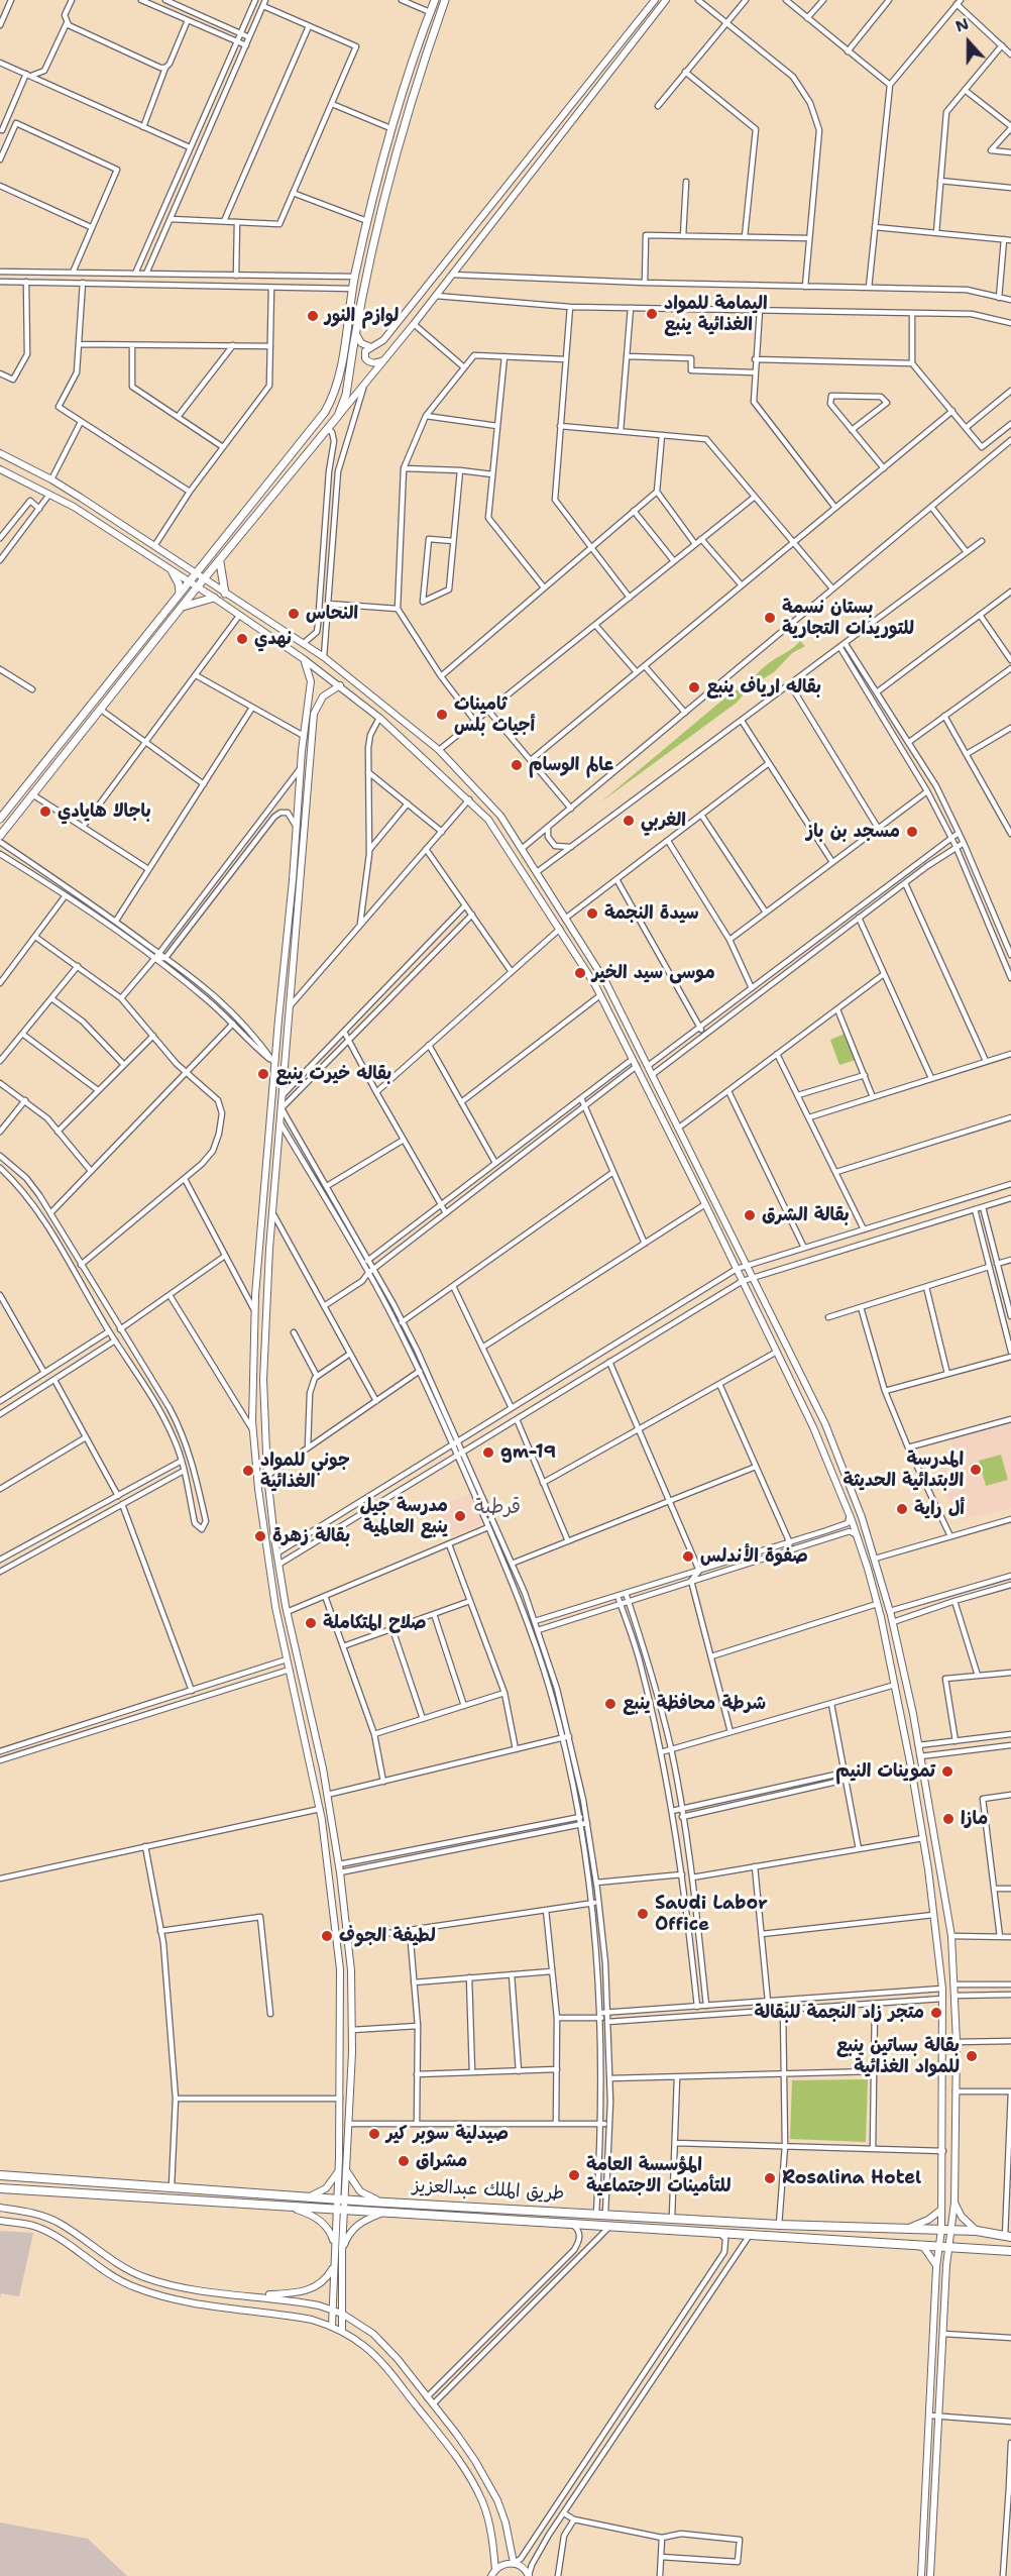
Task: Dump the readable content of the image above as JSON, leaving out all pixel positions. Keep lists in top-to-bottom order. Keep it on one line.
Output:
{"streets":{"highway":["طريق الملك عبدالعزيز"]},"districts":["قرطبة"],"places":["اليمامة للمواد الغذائية ينبع","لوازم النور","النحاس","بستان نسمة للتوريدات التجارية","نهدي","بقاله ارياف ينبع","ثاميناث أجياث بلس","عالم الوسام","باجالا هايادي","الغربي","مسجد بن باز","سيدة النجمة","موسى سيد الخير","بقاله خيرت ينبع","بقالة الشرق","gm-19","المدرسة الابتدائية الحديثة","جوني للمواد الغذائية","أل راية","مدرسة جيل ينبع العالمية","بقالة زهرة","صفوة الأندلس","صلاح المتكاملة","شرطة محافظة ينبع","تموينات النيم","مازا","Saudi Labor Office","لطيفة الجوف","متجر زاد النجمة للبقالة","بقالة بساتين ينبع للمواد الغذائية","صيدلية سوبر كير","مشراق","المؤسسة العامة للتأمينات الاجتماعية","Rosalina Hotel"],"north":"top"}
